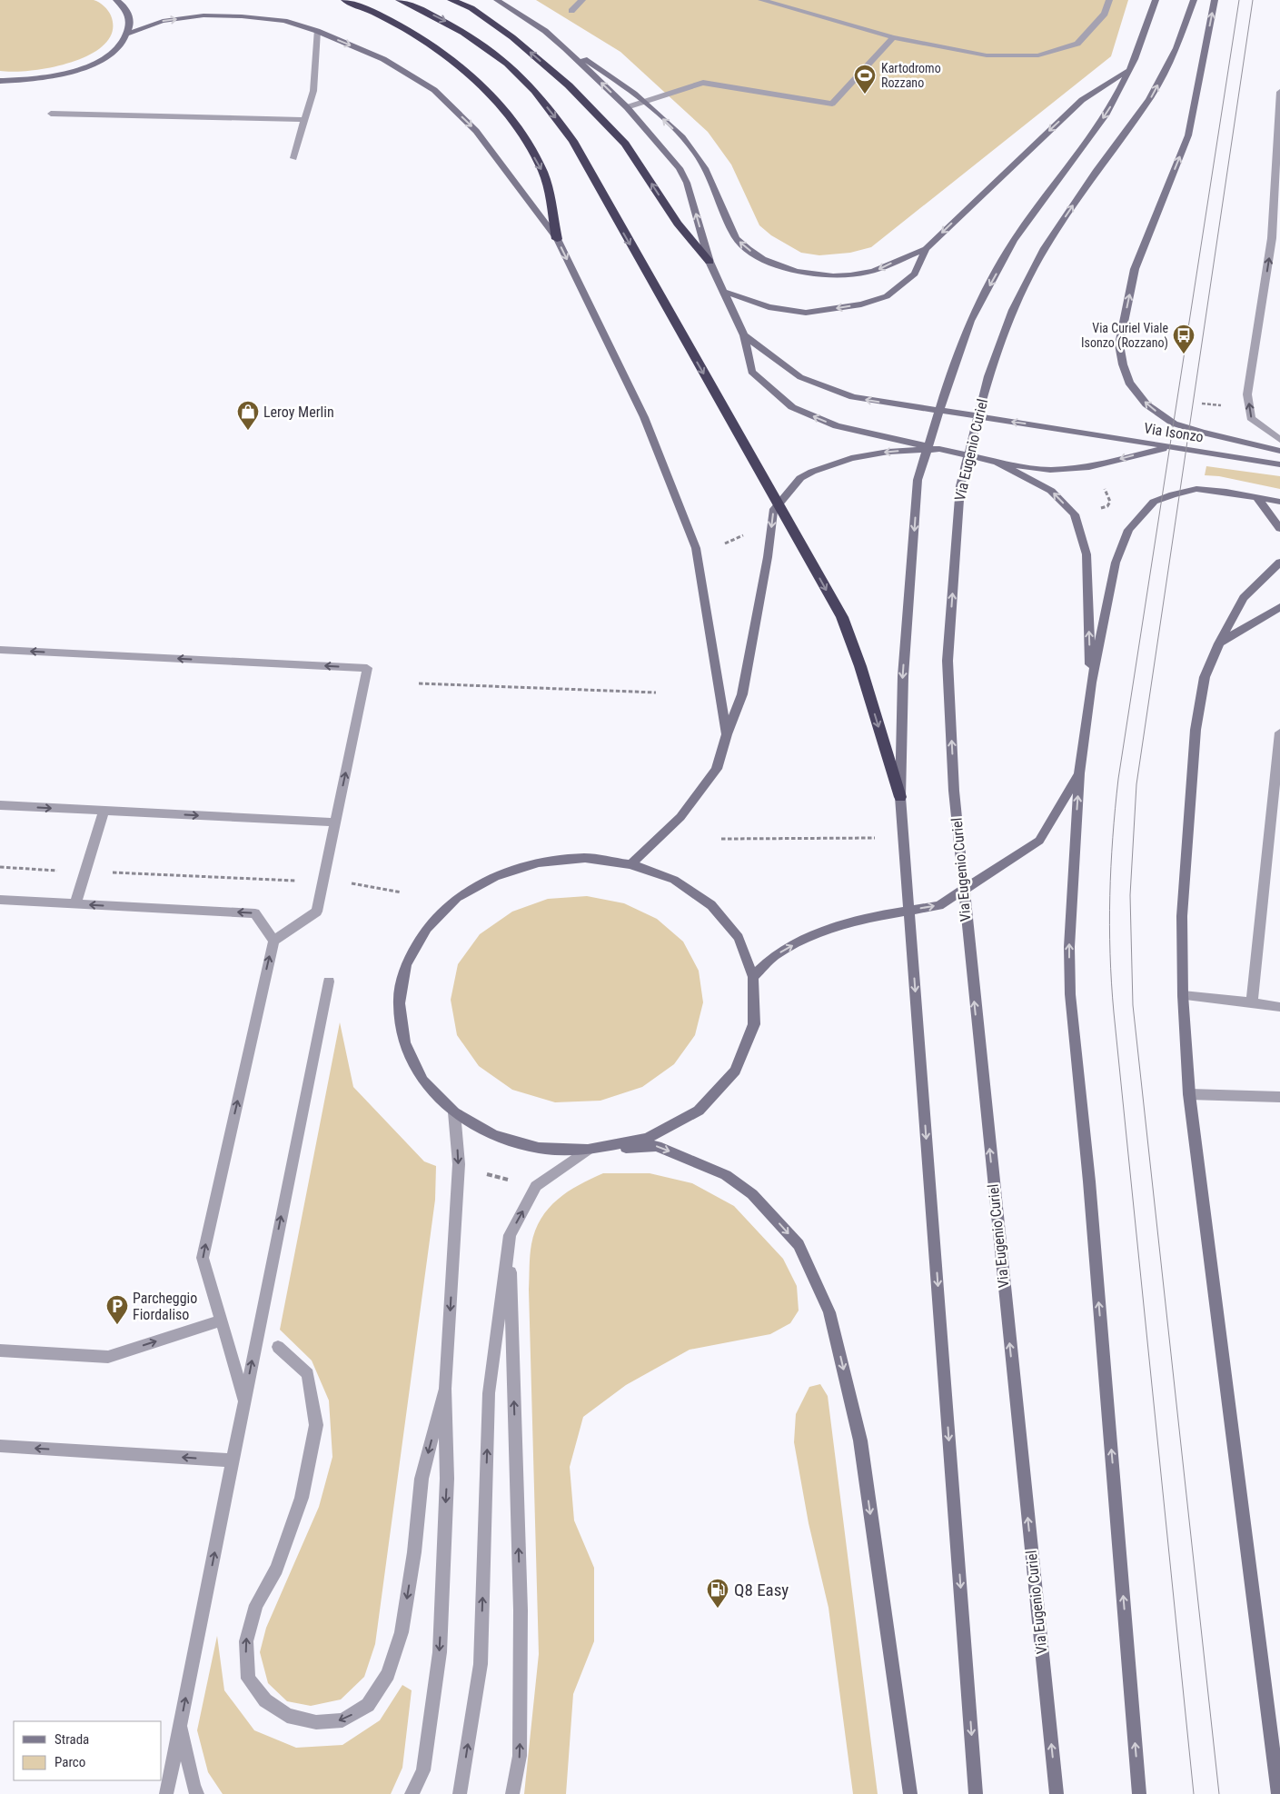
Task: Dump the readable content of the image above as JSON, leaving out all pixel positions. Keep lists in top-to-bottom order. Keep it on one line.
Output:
{"streets":{"main road":["Via Isonzo","Via Eugenio Curiel"]},"places":{"sports":["Kartodromo Rozzano"],"bus stop":["Via Curiel Viale Isonzo (Rozzano)"],"shop":["Leroy Merlin"],"parking":["Parcheggio Fiordaliso"],"fuel station":["Q8 Easy"]},"legend":["Strada","Parco"]}
